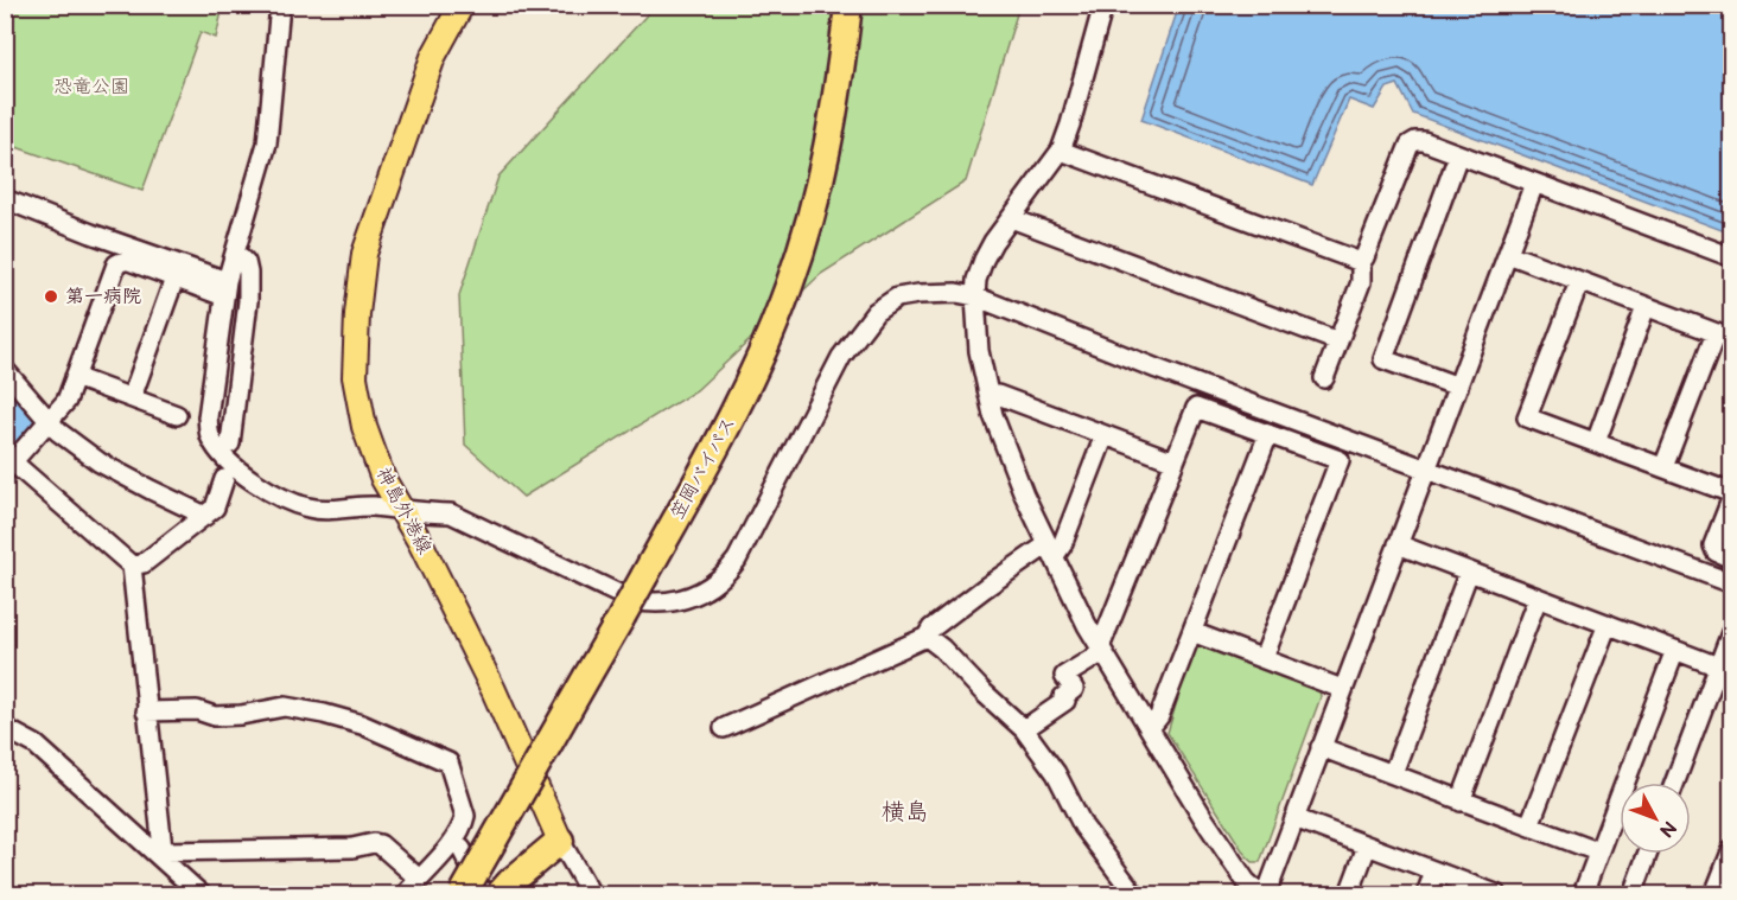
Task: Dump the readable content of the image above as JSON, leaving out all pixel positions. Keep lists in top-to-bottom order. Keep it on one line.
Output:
{"streets":{"highway":["笠岡バイパス"],"main road":["神島外港線"]},"districts":["横島"],"parks":["恐竜公園"],"places":["第一病院"],"north":"bottom right"}
